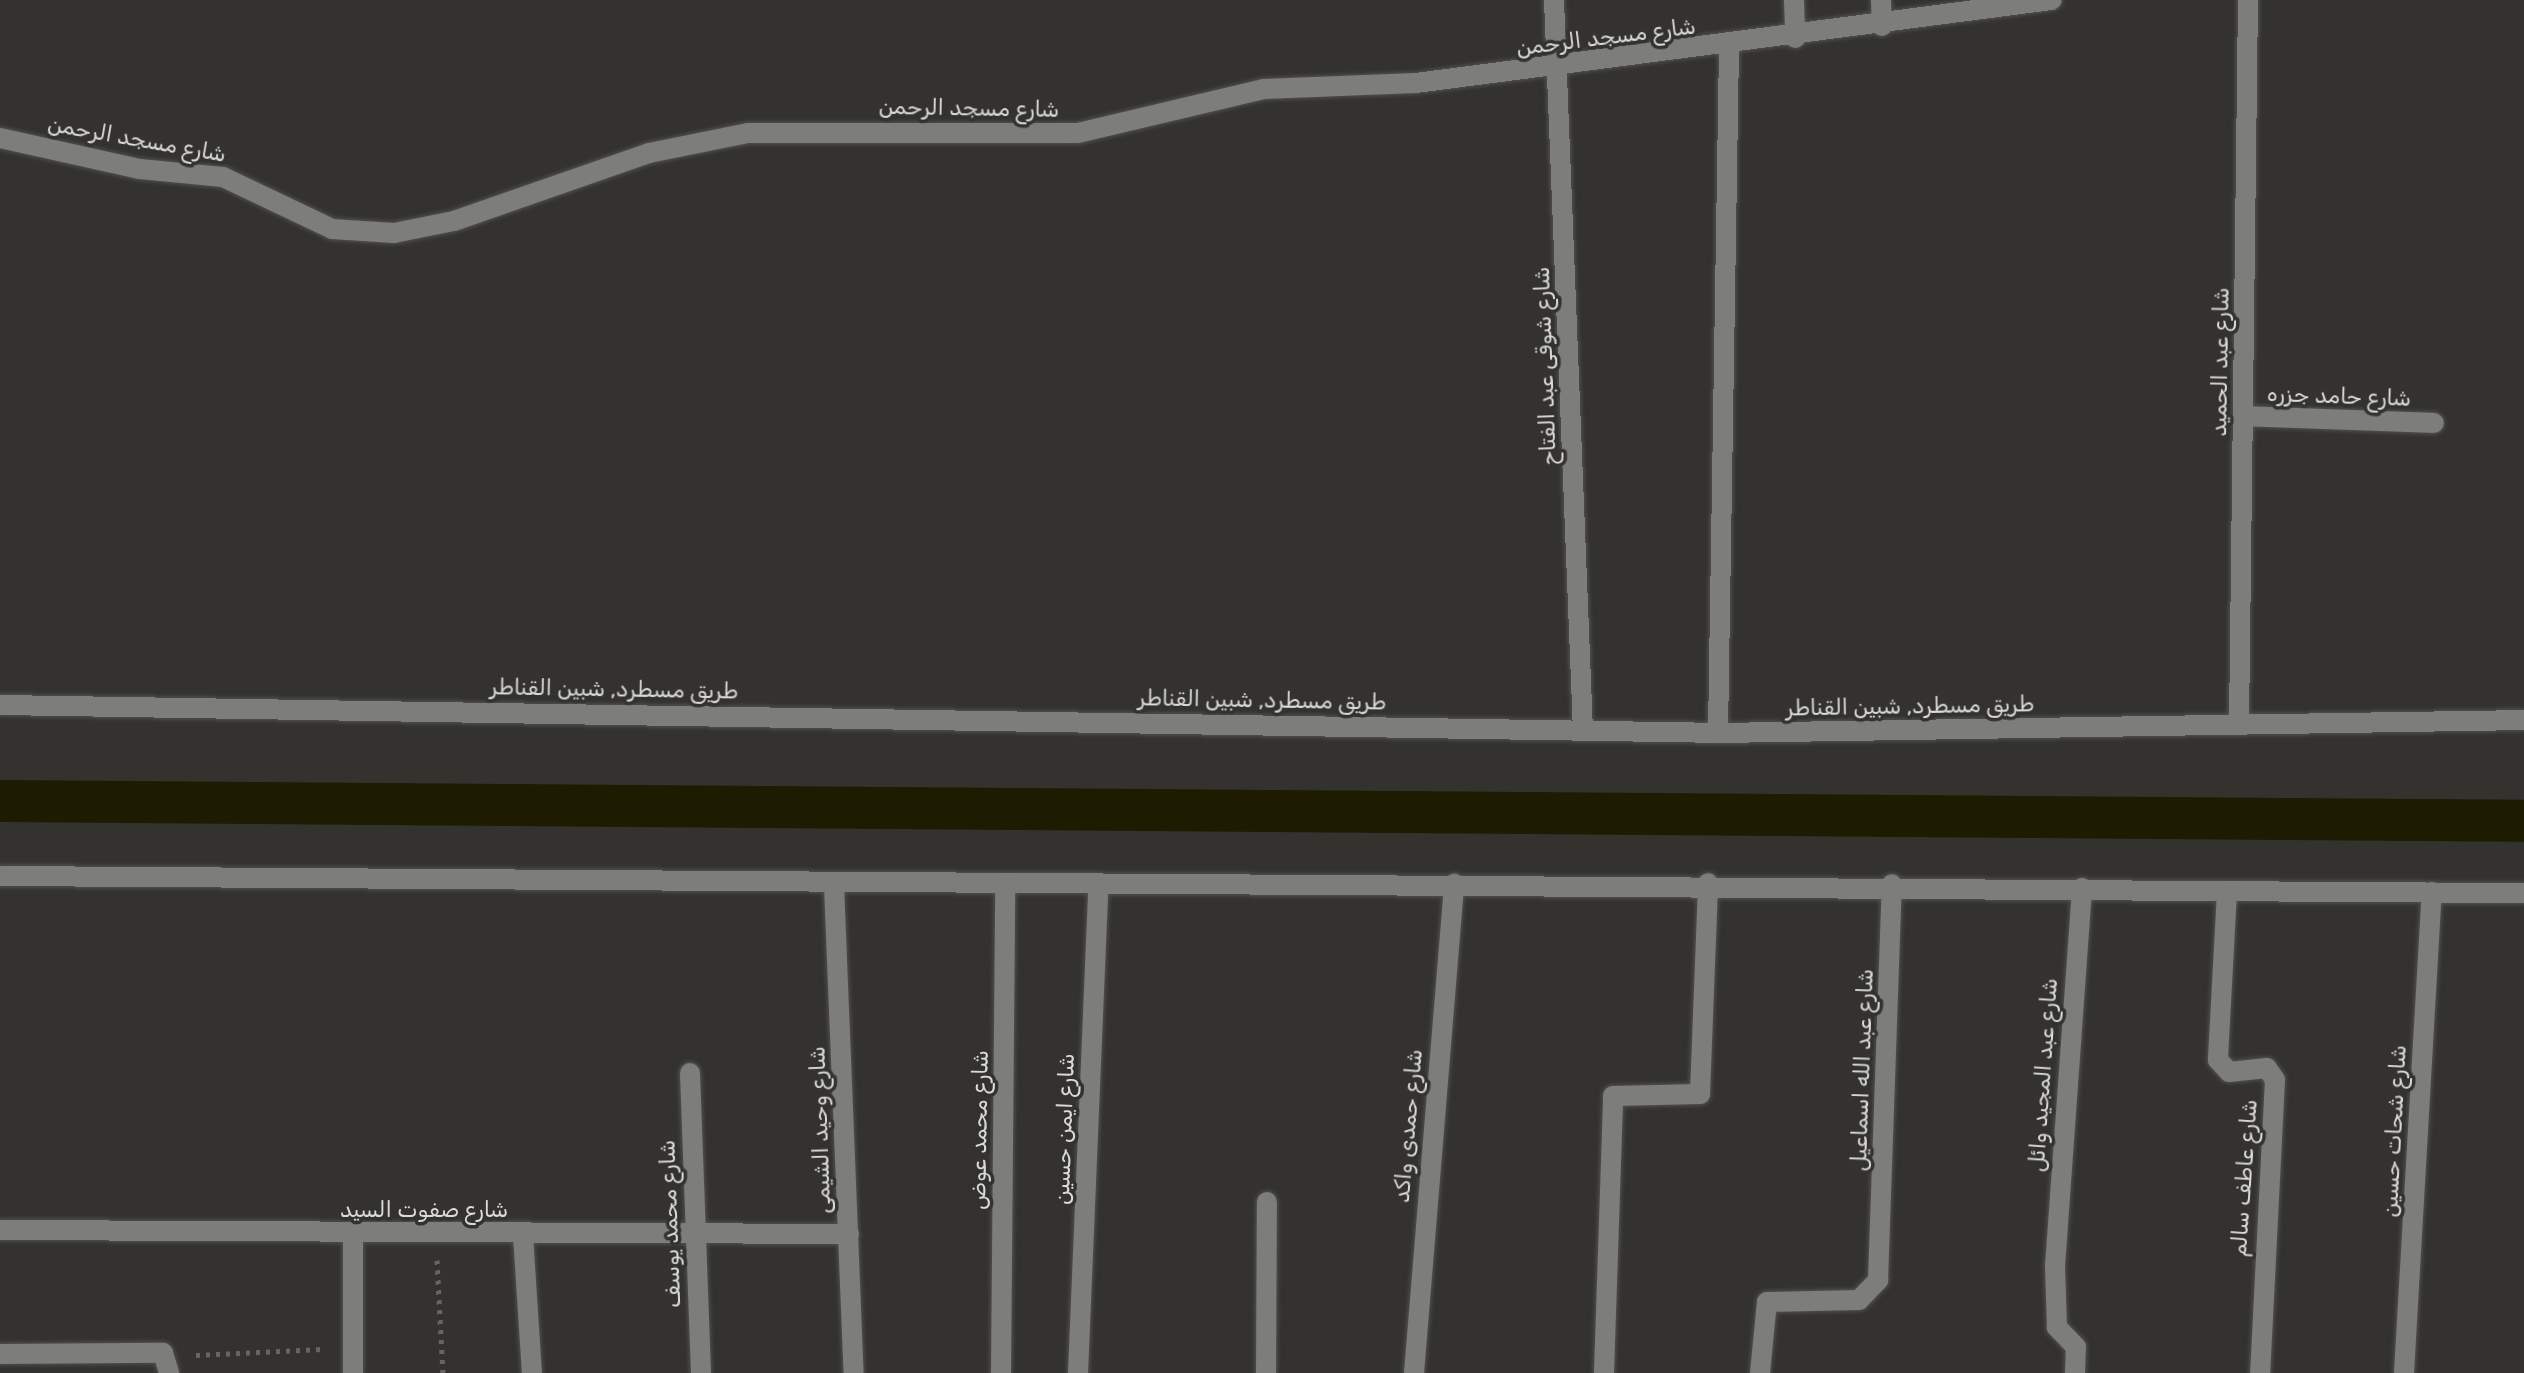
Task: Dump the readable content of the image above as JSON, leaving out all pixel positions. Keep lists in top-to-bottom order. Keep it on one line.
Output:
{"streets":{"street":["شارع مسجد الرحمن","شارع عبد الحميد","شارع شوقى عبد الفتاح","شارع حامد جزره","طريق مسطرد, شبين القناطر","شارع عبد الله اسماعيل","شارع عبد المجيد وائل","شارع حمدى واكد","شارع ايمن حسين","شارع وحيد الشيمى","شارع محمد عوض","شارع شحات حسين","شارع عاطف سالم","شارع صفوت السيد","شارع محمد يوسف"]},"crossings":[["شارع مسجد الرحمن","شارع شوقى عبد الفتاح"],["شارع عبد الحميد","شارع حامد جزره"],["شارع عبد الحميد","طريق مسطرد, شبين القناطر"],["شارع شوقى عبد الفتاح","طريق مسطرد, شبين القناطر"],["شارع وحيد الشيمى","شارع صفوت السيد"],["شارع صفوت السيد","شارع محمد يوسف"]]}
